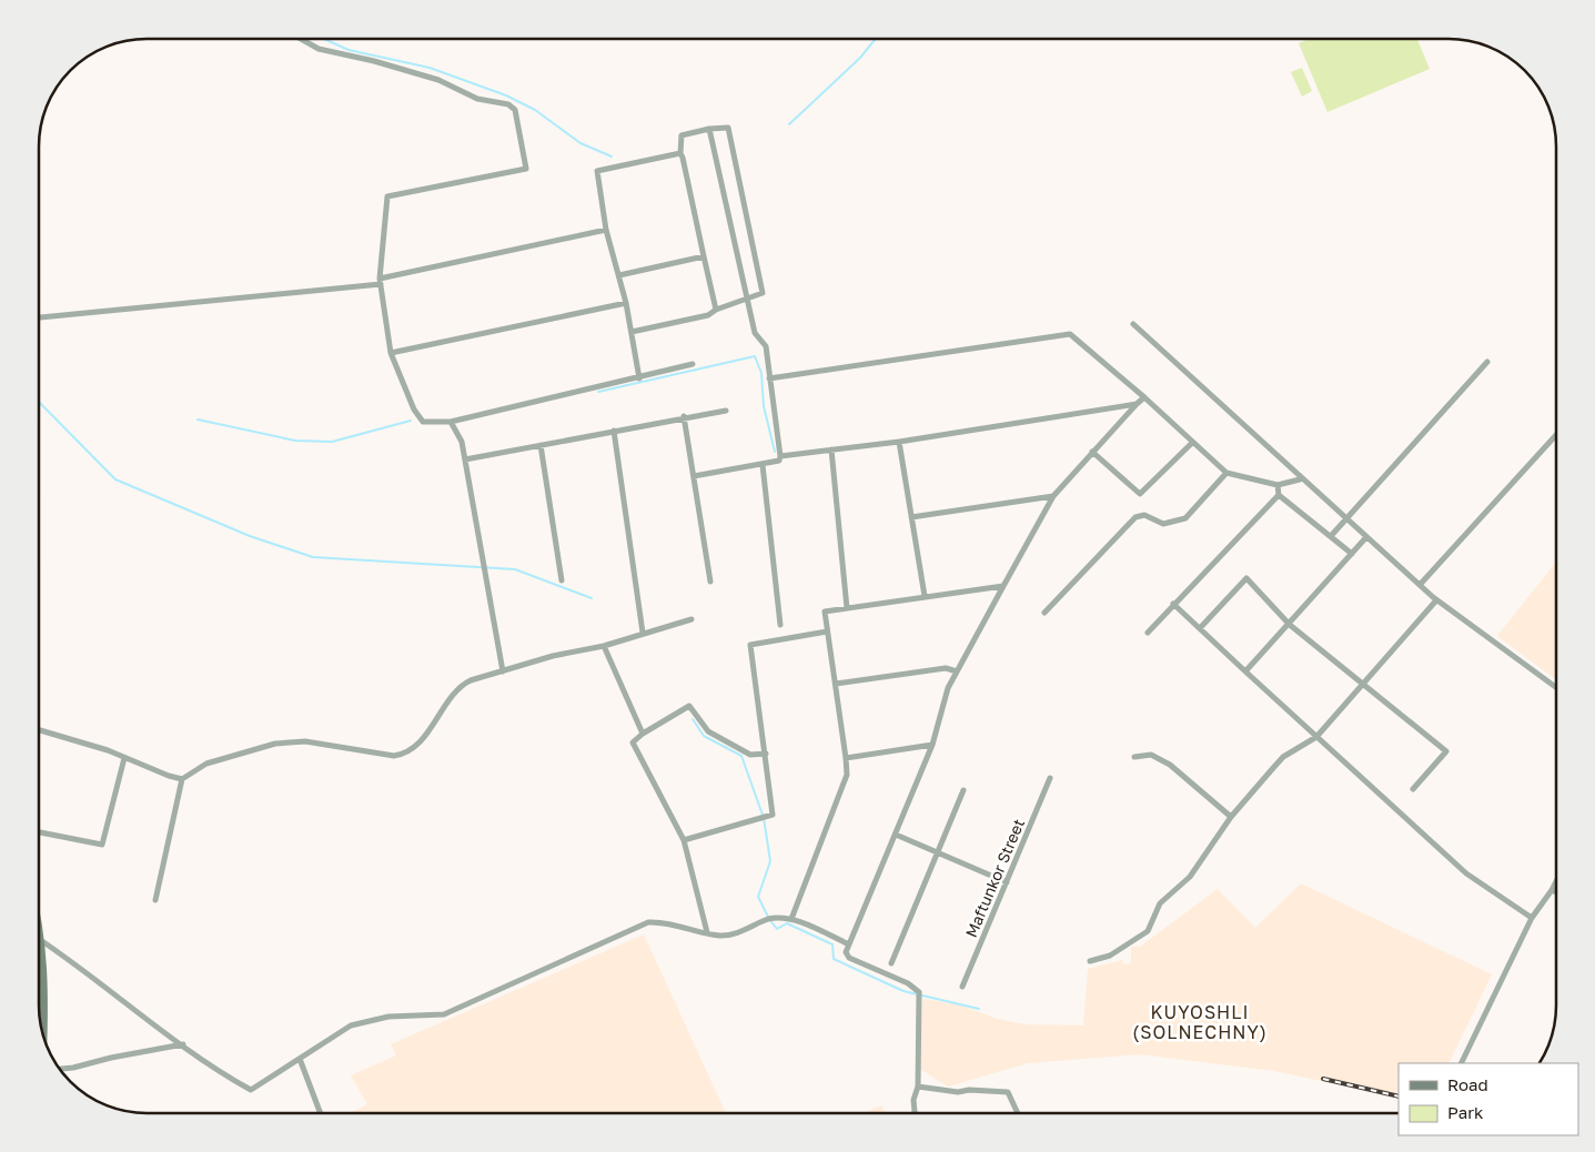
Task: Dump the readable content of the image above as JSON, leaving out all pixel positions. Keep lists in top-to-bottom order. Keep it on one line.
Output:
{"streets":{"street":["Maftunkor Street"]},"districts":["KUYOSHLI (SOLNECHNY)"],"legend":["Road","Park"]}
